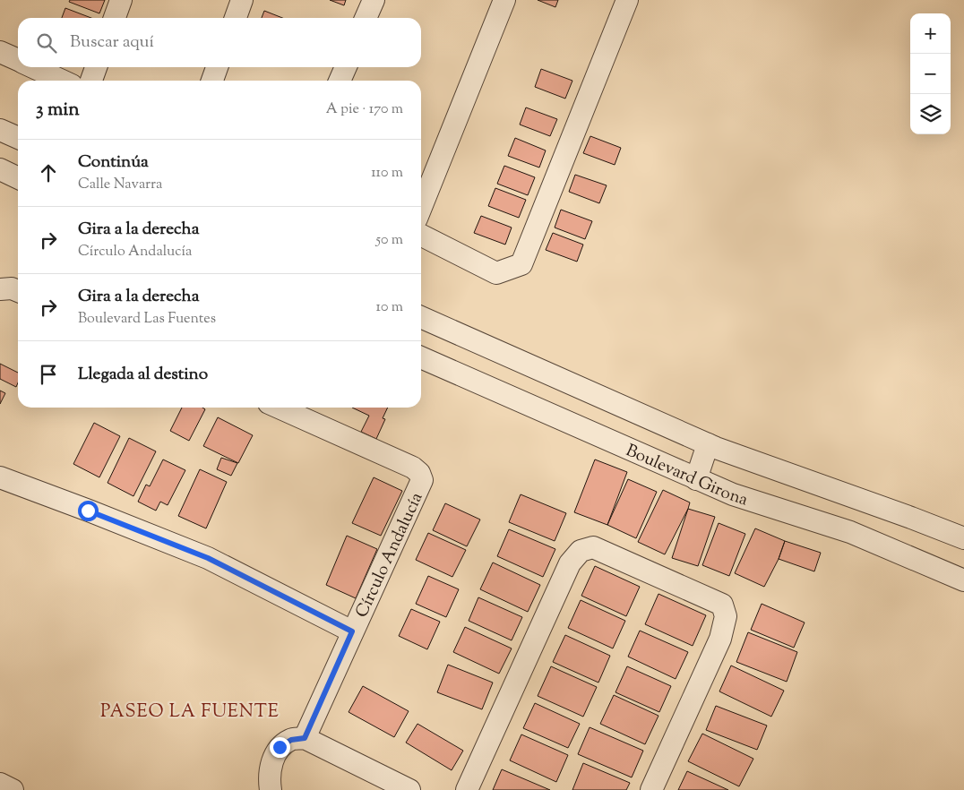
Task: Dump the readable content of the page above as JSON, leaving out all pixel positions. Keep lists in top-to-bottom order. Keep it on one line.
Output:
{"streets":{"street":["Boulevard Girona","Círculo Andalucía"]},"districts":["PASEO LA FUENTE"],"page":{"map_buttons":["+","−"],"search":"Buscar aquí","heading":["3 min","A pie · 170 m"],"list":[["Continúa","Calle Navarra","110 m"],["Gira a la derecha","Círculo Andalucía","50 m"],["Gira a la derecha","Boulevard Las Fuentes","10 m"],"Llegada al destino"]}}
